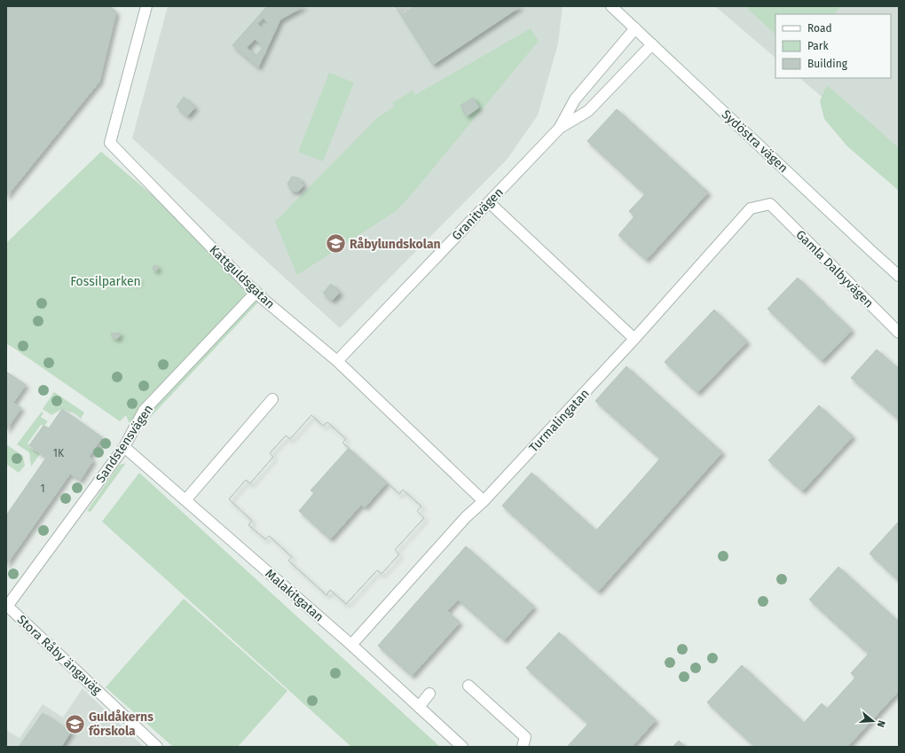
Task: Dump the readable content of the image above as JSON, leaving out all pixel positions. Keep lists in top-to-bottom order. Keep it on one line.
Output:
{"streets":{"street":["Sydöstra vägen","Granitvägen","Gamla Dalbyvägen","Kattguldsgatan","Turmalingatan","Sandstensvägen","Malakitgatan","Stora Råby ängaväg"]},"crossings":[["Sydöstra vägen","Granitvägen"],["Granitvägen","Kattguldsgatan"],["Gamla Dalbyvägen","Turmalingatan"],["Kattguldsgatan","Turmalingatan"],["Kattguldsgatan","Sandstensvägen"],["Turmalingatan","Malakitgatan"],["Sandstensvägen","Malakitgatan"],["Sandstensvägen","Stora Råby ängaväg"]],"parks":["Fossilparken"],"places":{"school or university":["Råbylundskolan","Guldåkerns förskola"]},"house_numbers":["1K","1"],"legend":["Road","Park","Building"],"north":"right"}
